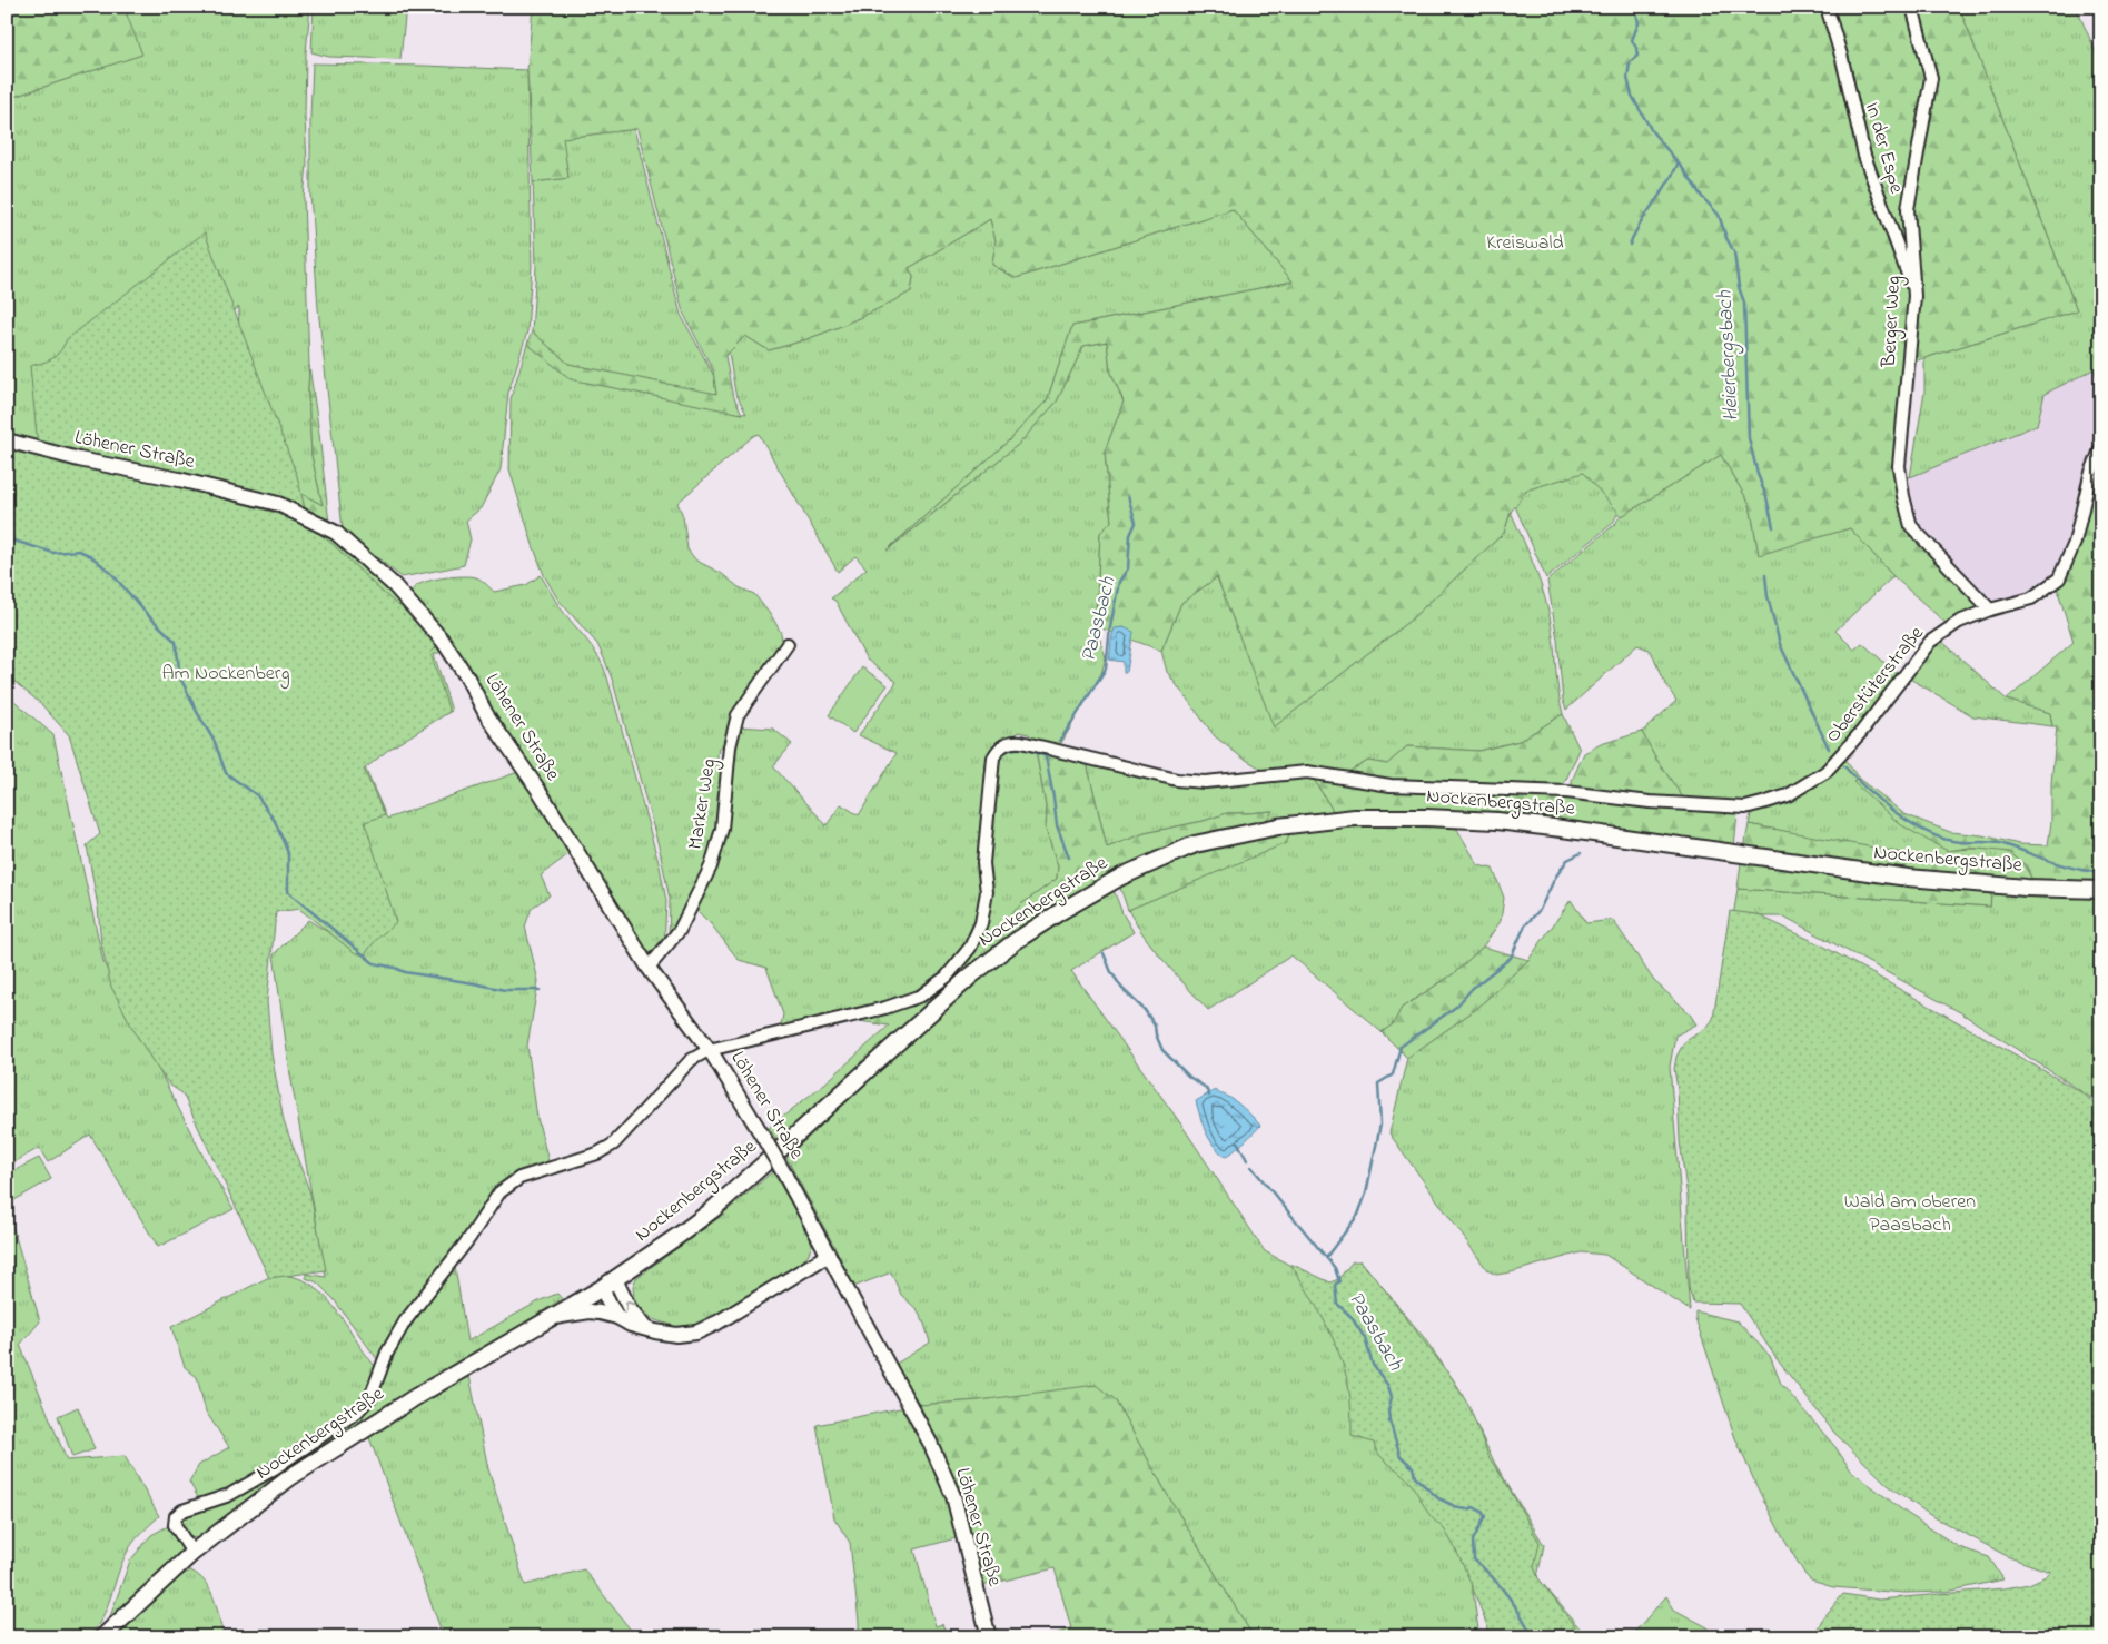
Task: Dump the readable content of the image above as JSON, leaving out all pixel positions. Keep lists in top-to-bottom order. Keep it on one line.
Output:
{"streets":{"main road":["Nockenbergstraße"],"street":["In der Espe","Berger Weg","Löhener Straße","Oberstüterstraße","Marker Weg"]},"crossings":[["In der Espe","Berger Weg"],["Berger Weg","Oberstüterstraße"],["Löhener Straße","Nockenbergstraße"],["Löhener Straße","Marker Weg"],["Oberstüterstraße","Nockenbergstraße"]],"water":["Heierbergsbach","Paasbach"],"parks":["Kreiswald","Am Nockenberg","Wald am oberen Paasbach"]}
